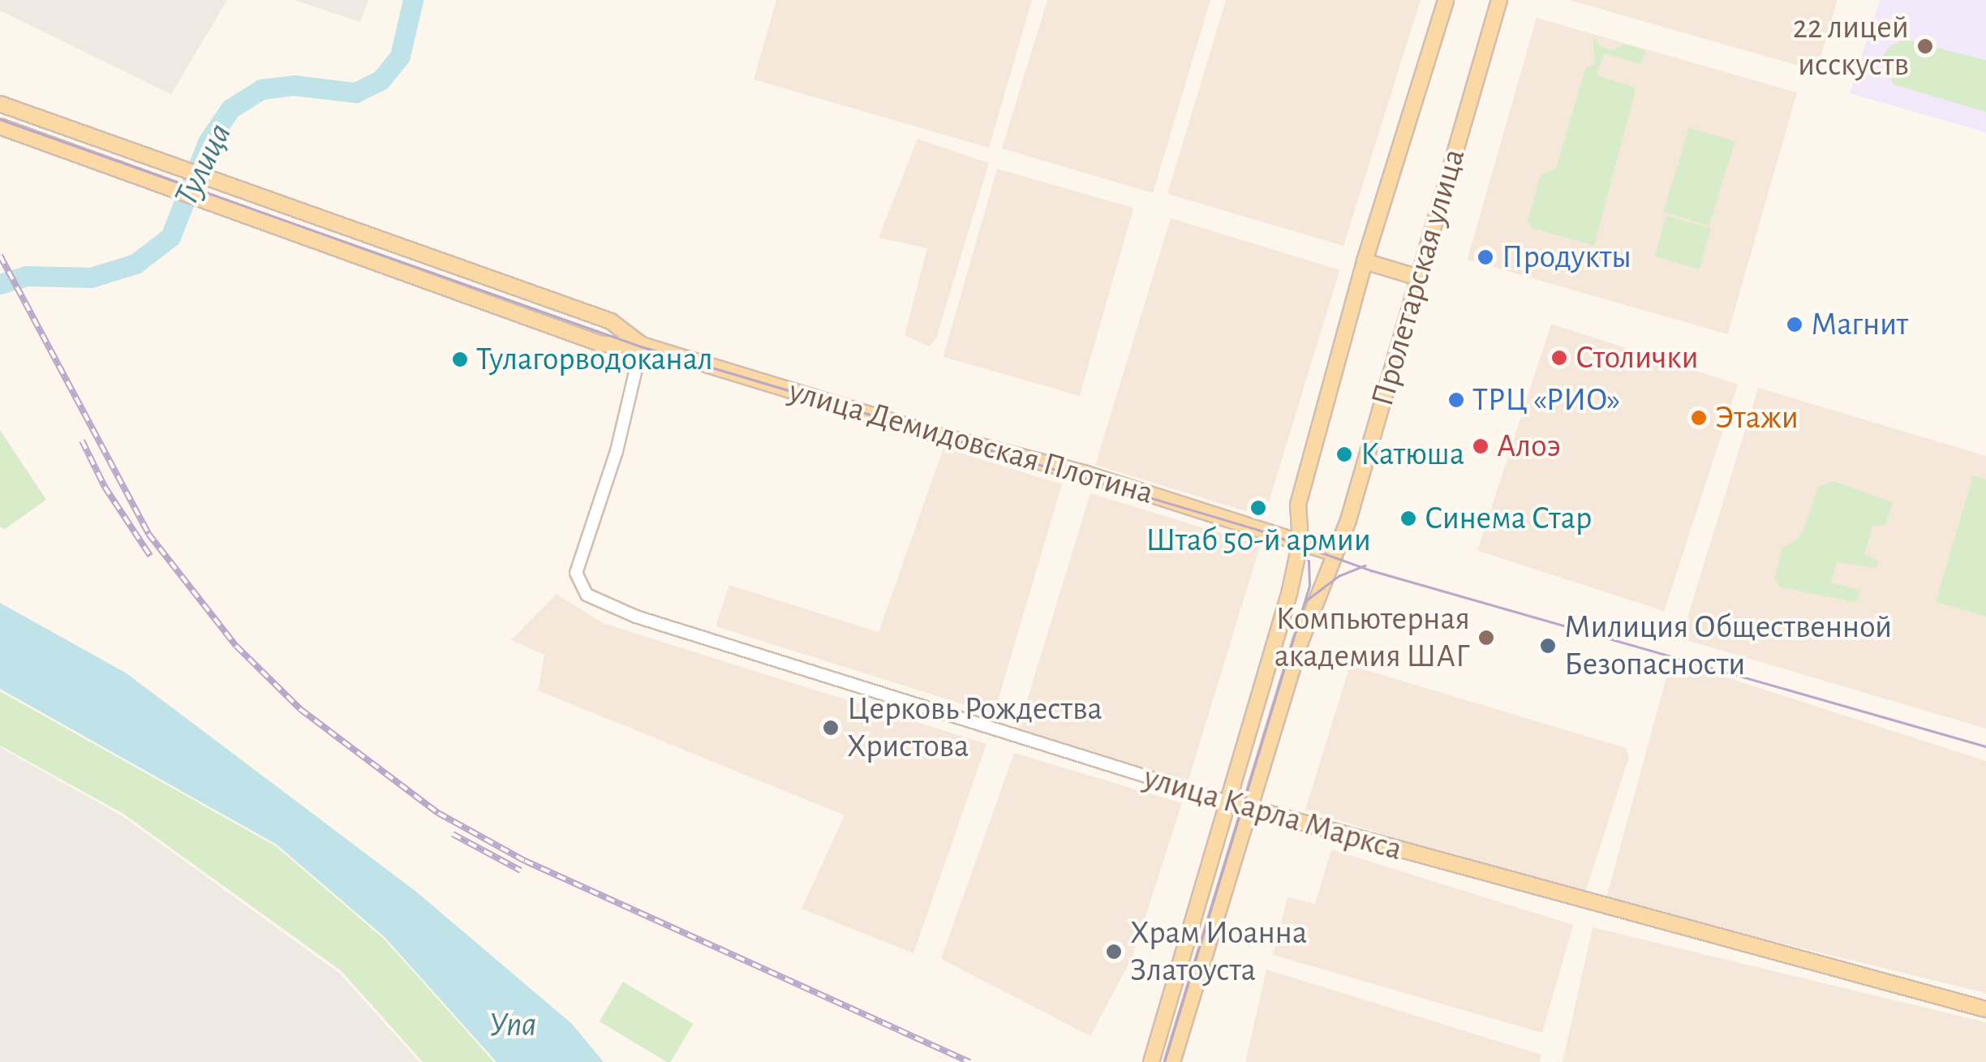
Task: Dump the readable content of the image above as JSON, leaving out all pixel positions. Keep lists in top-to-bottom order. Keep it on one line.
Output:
{"streets":{"main road":["Пролетарская улица","улица Демидовская Плотина","улица Карла Маркса"]},"crossings":[["Пролетарская улица","улица Демидовская Плотина"],["Пролетарская улица","улица Карла Маркса"],["улица Демидовская Плотина","улица Карла Маркса"]],"water":["Тулица","Упа"],"places":["22 лицей исскуств","Продукты","Магнит","Столички","Тулагорводоканал","ТРЦ «РИО»","Этажи","Алоэ","Катюша","Штаб 50-й армии","Синема Стар","Компьютерная академия ШАГ","Милиция Общественной Безопасности","Церковь Рождества Христова","Храм Иоанна Златоуста"]}
